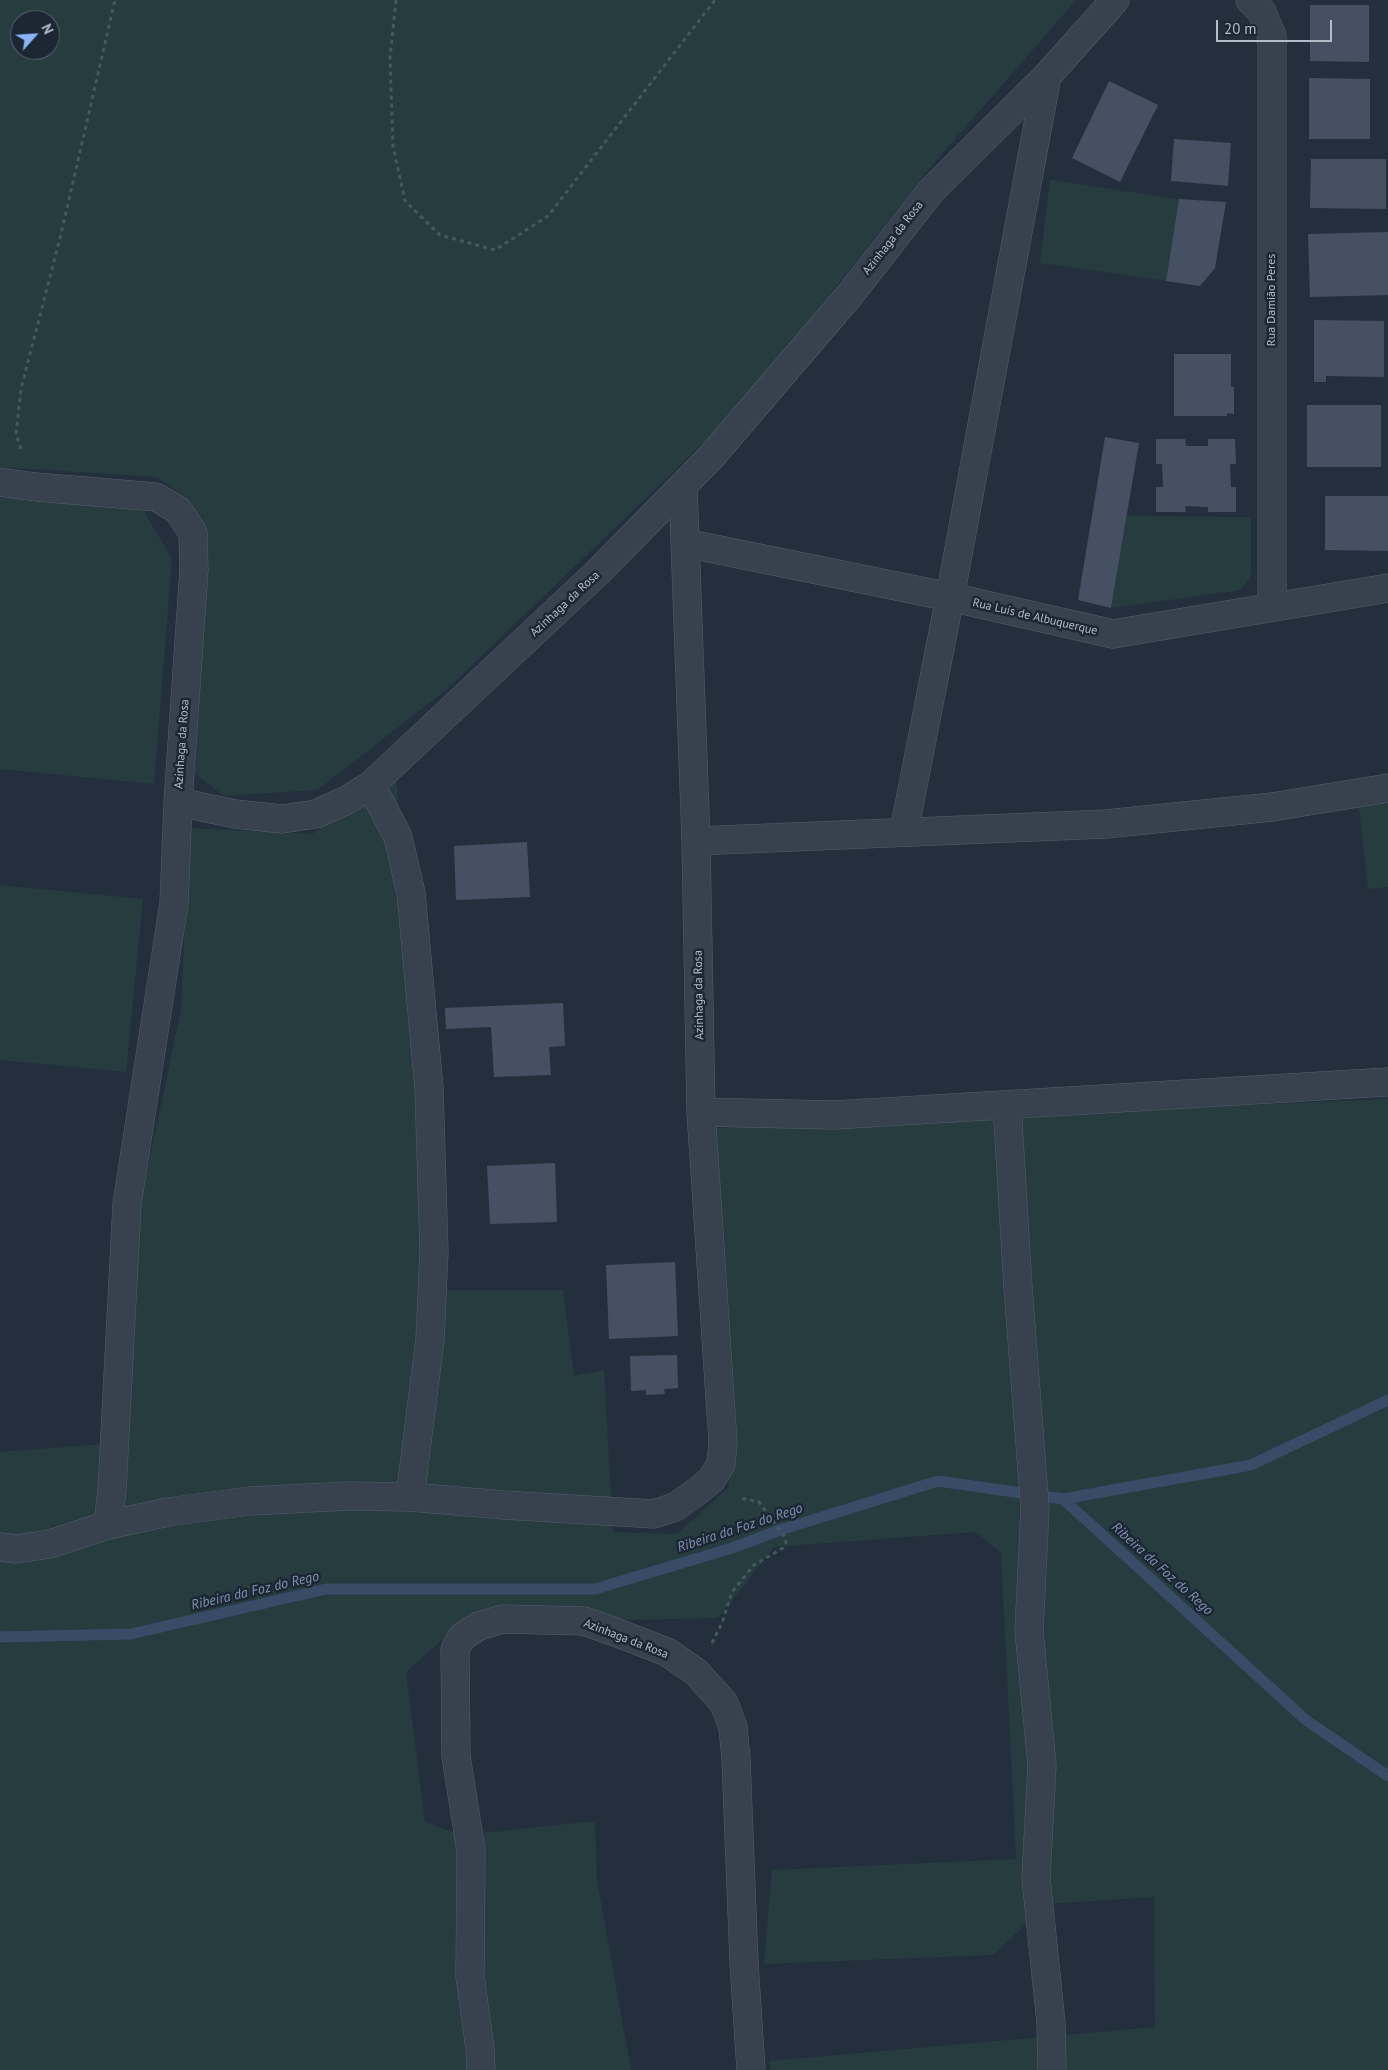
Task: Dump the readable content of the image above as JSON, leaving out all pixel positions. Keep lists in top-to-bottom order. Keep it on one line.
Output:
{"streets":{"street":["Azinhaga da Rosa","Rua Damião Peres","Rua Luís de Albuquerque"]},"crossings":[["Azinhaga da Rosa","Rua Luís de Albuquerque"],["Rua Damião Peres","Rua Luís de Albuquerque"]],"water":["Ribeira da Foz do Rego"],"scale_bar":"20 m","north":"top right"}
